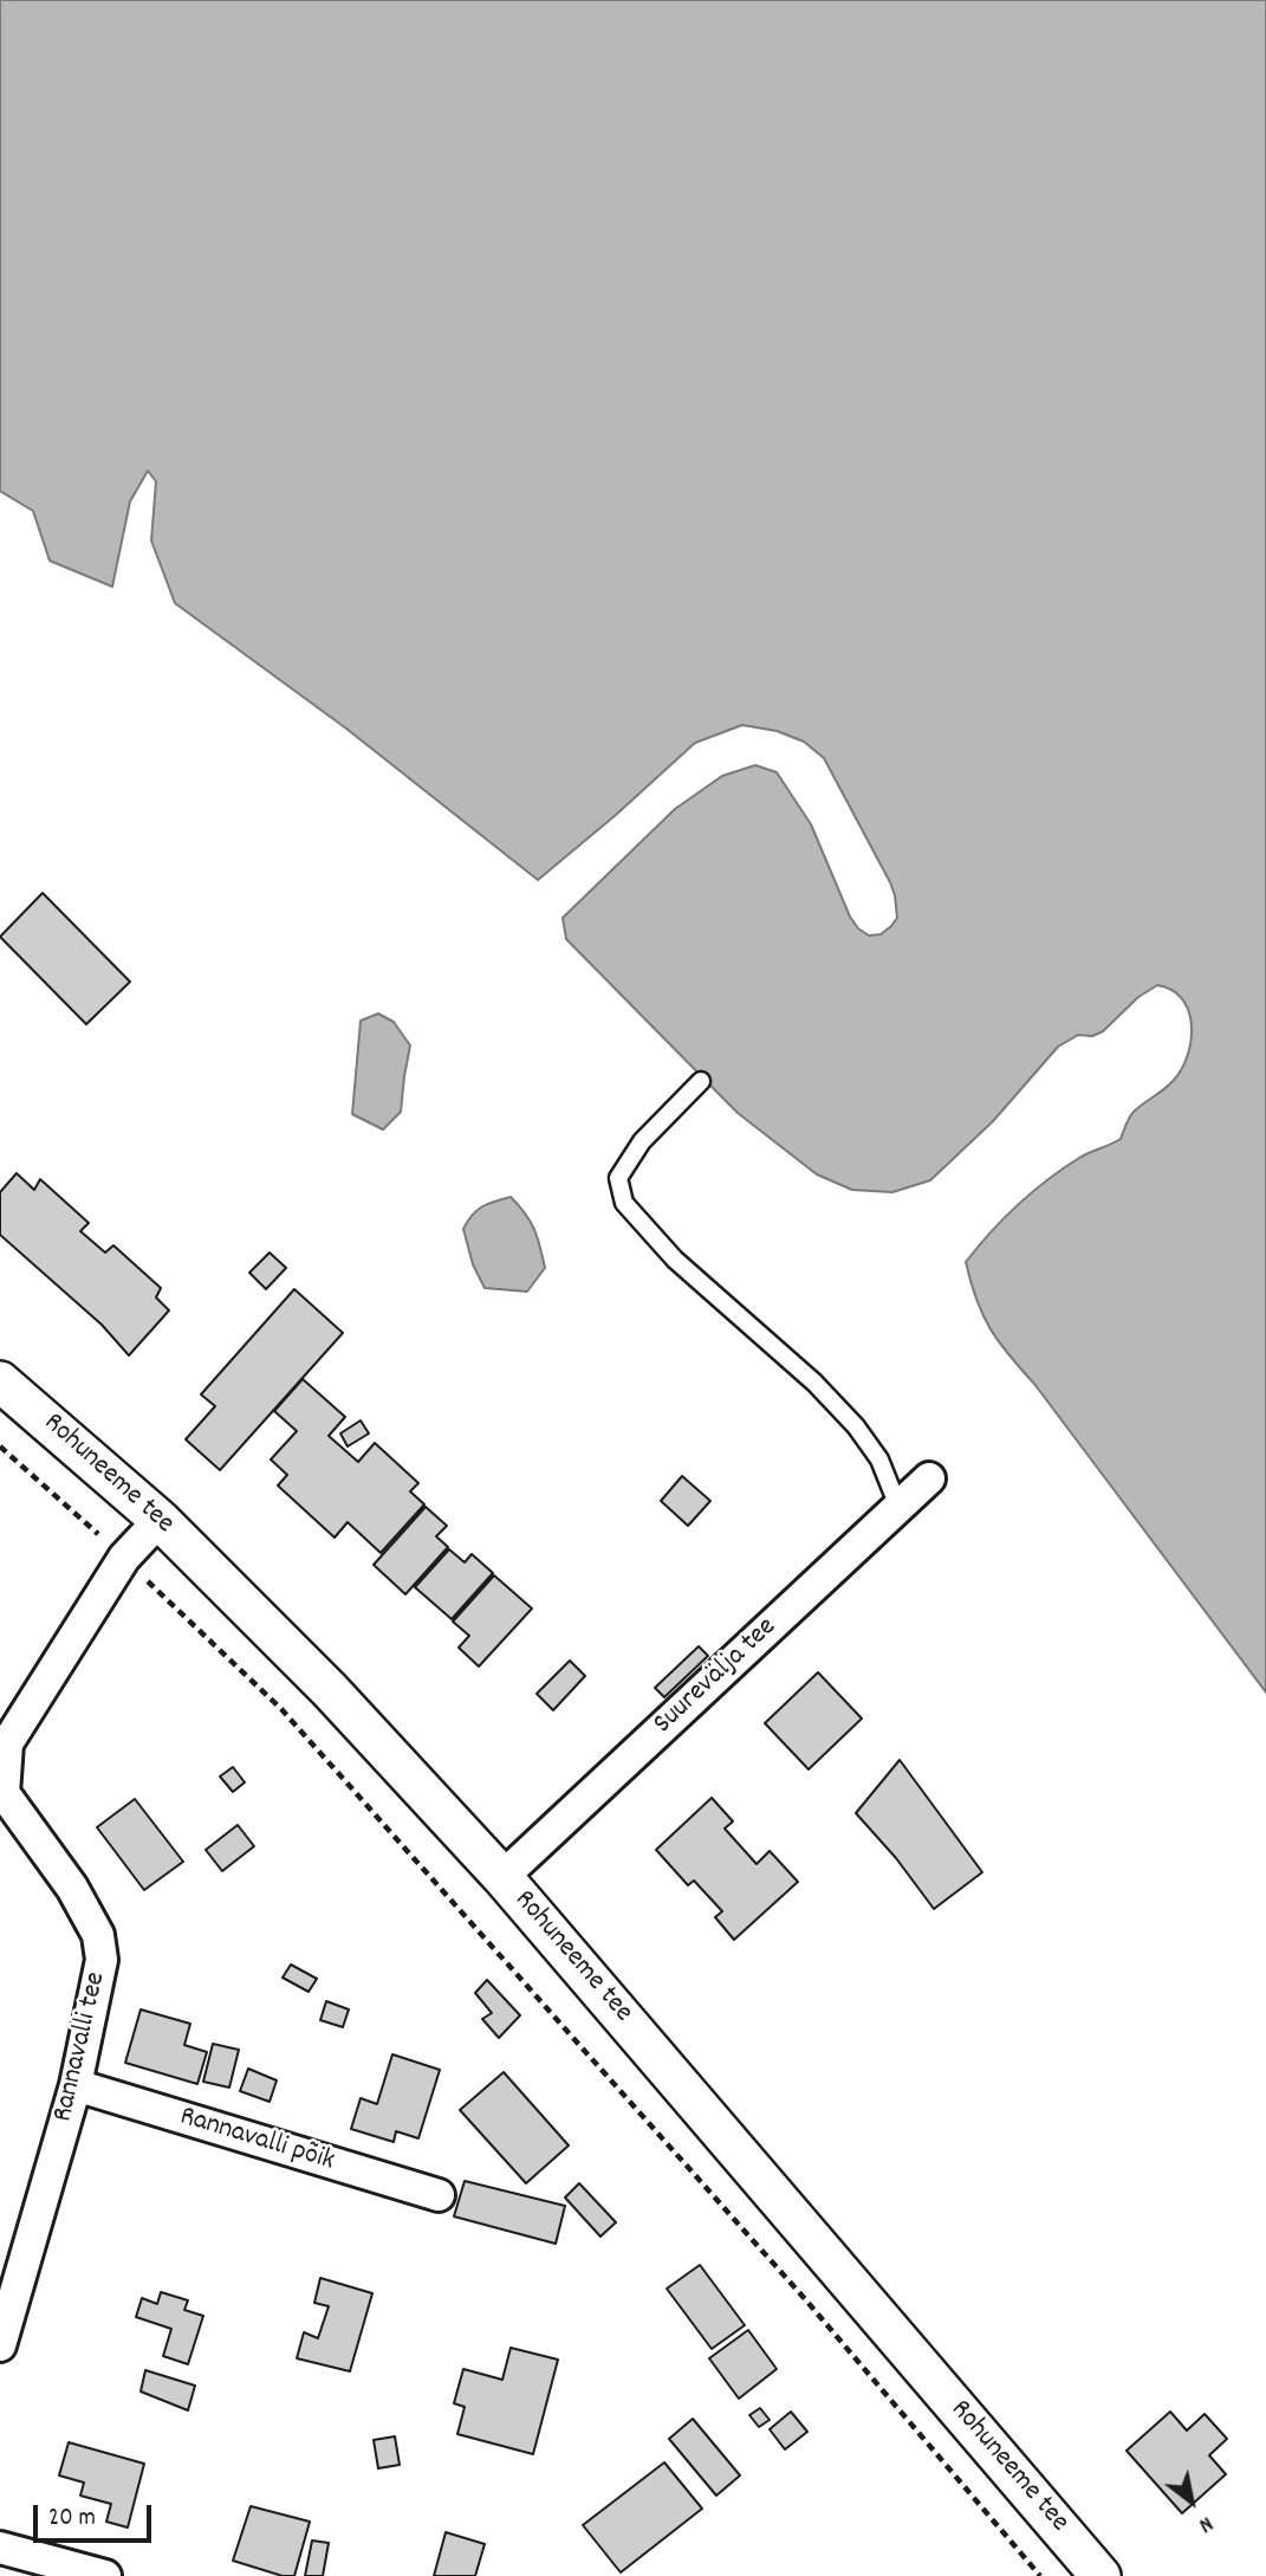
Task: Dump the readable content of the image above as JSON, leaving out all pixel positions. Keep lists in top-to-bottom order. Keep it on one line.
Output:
{"streets":{"street":["Rohuneeme tee","Suurevälja tee","Rannavalli tee","Rannavalli põik"]},"crossings":[["Rohuneeme tee","Suurevälja tee"],["Rohuneeme tee","Rannavalli tee"],["Rannavalli tee","Rannavalli põik"]],"scale_bar":"20 m","north":"bottom right"}
